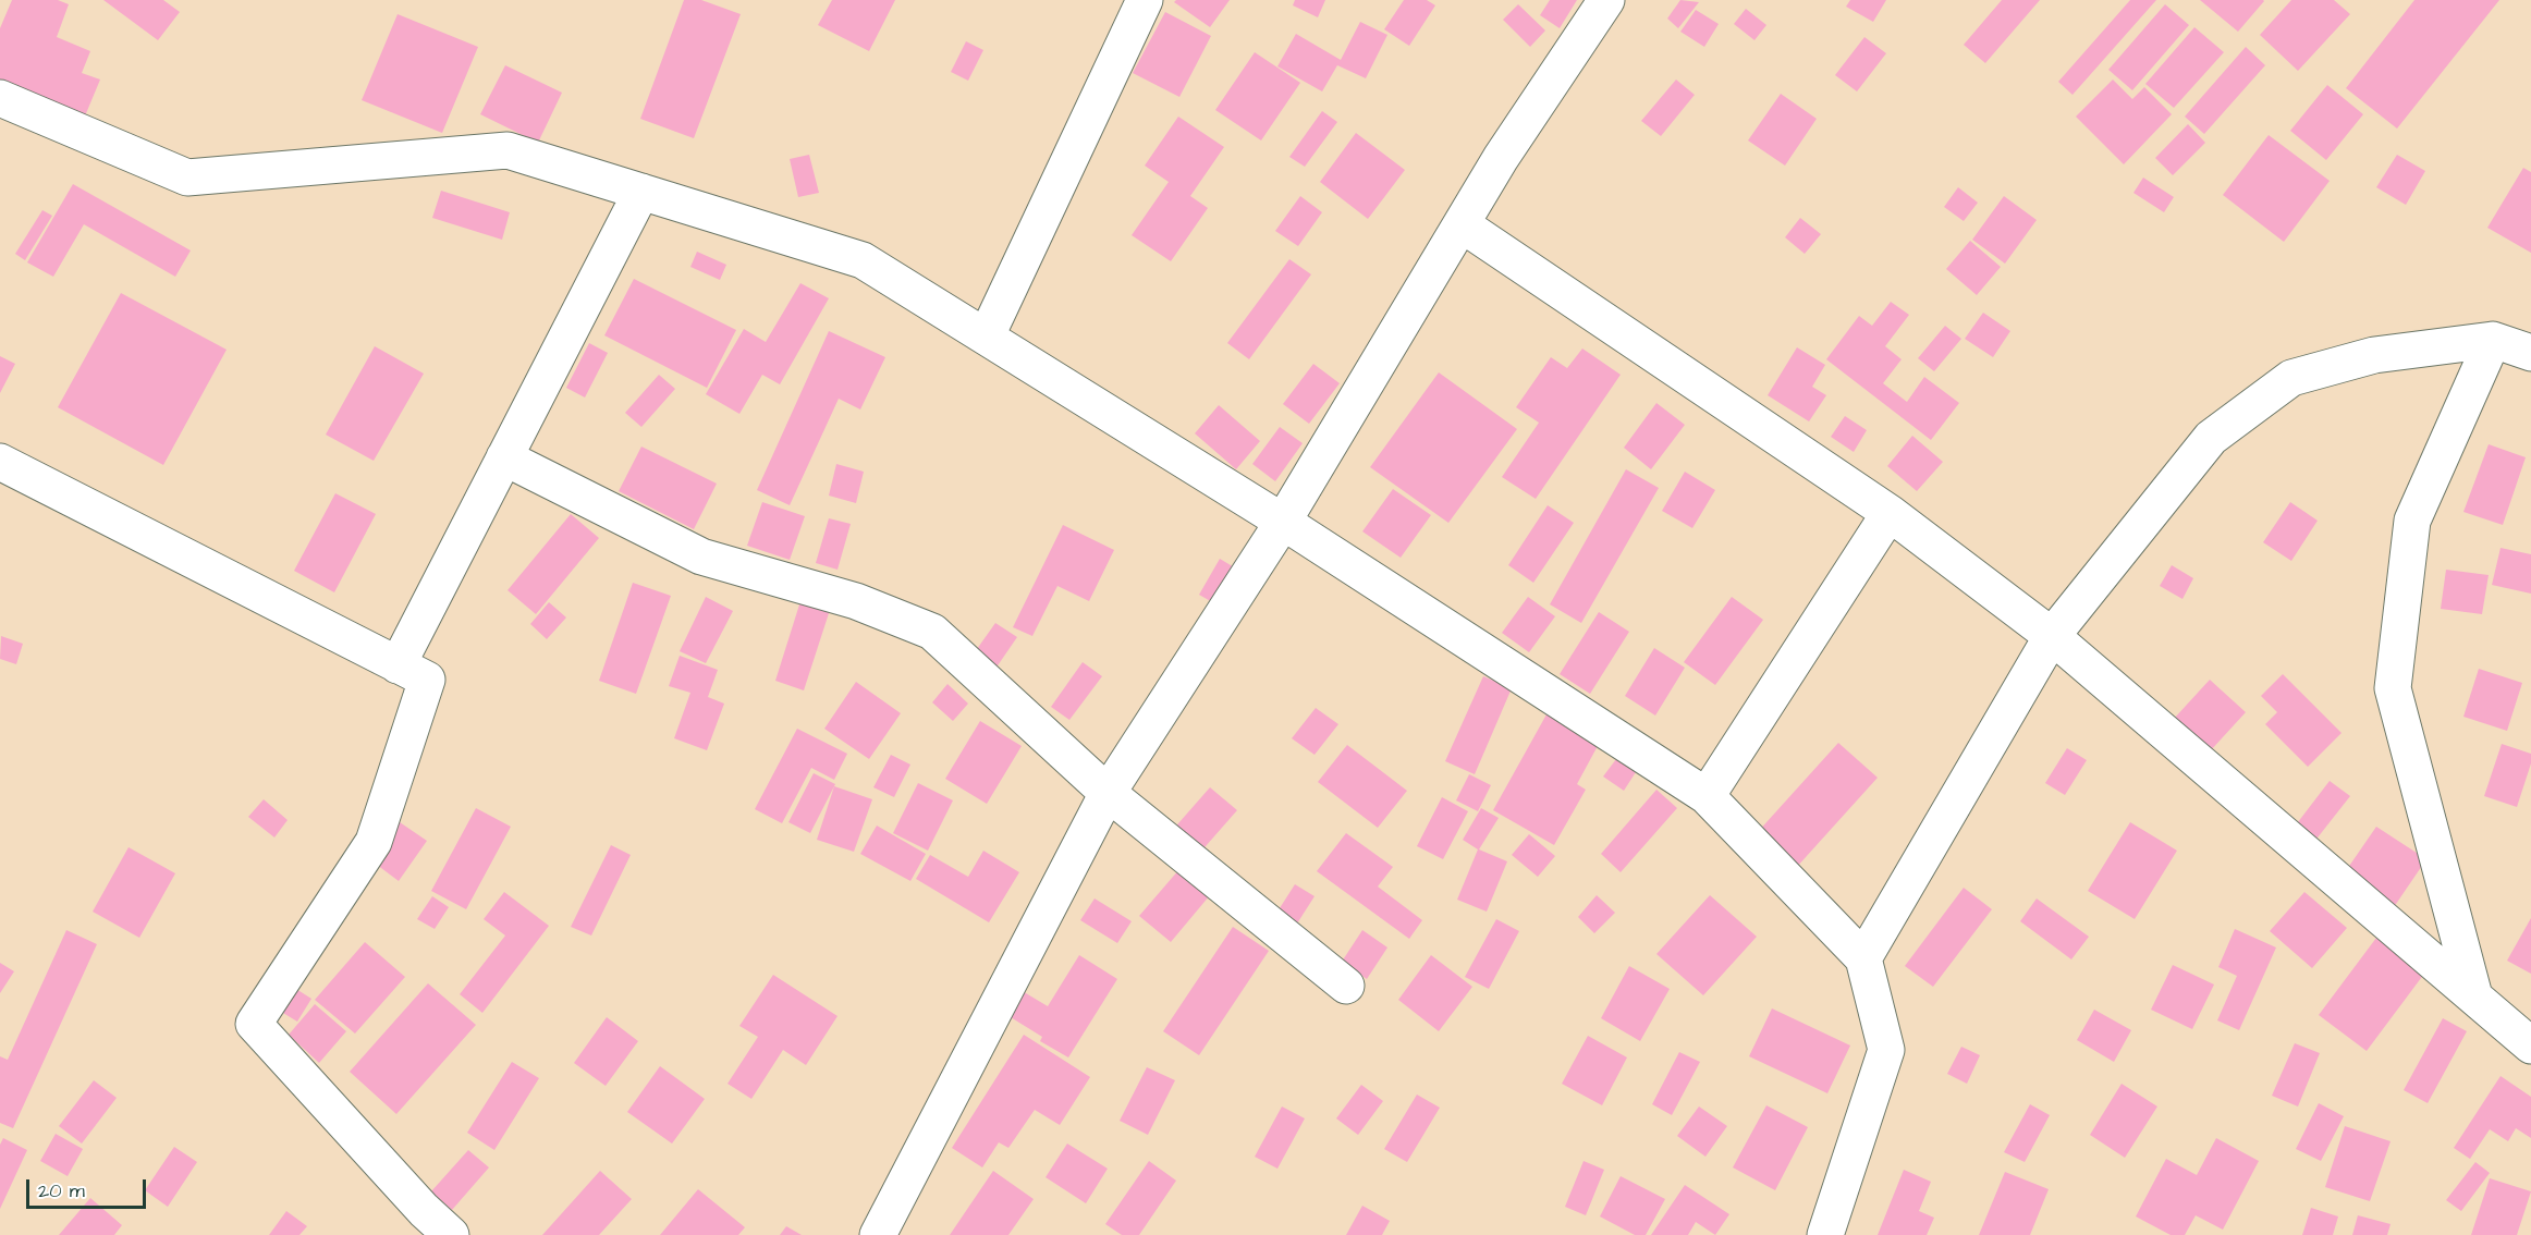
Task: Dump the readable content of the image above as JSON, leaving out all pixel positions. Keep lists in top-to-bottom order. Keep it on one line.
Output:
{"scale_bar":"20 m"}
